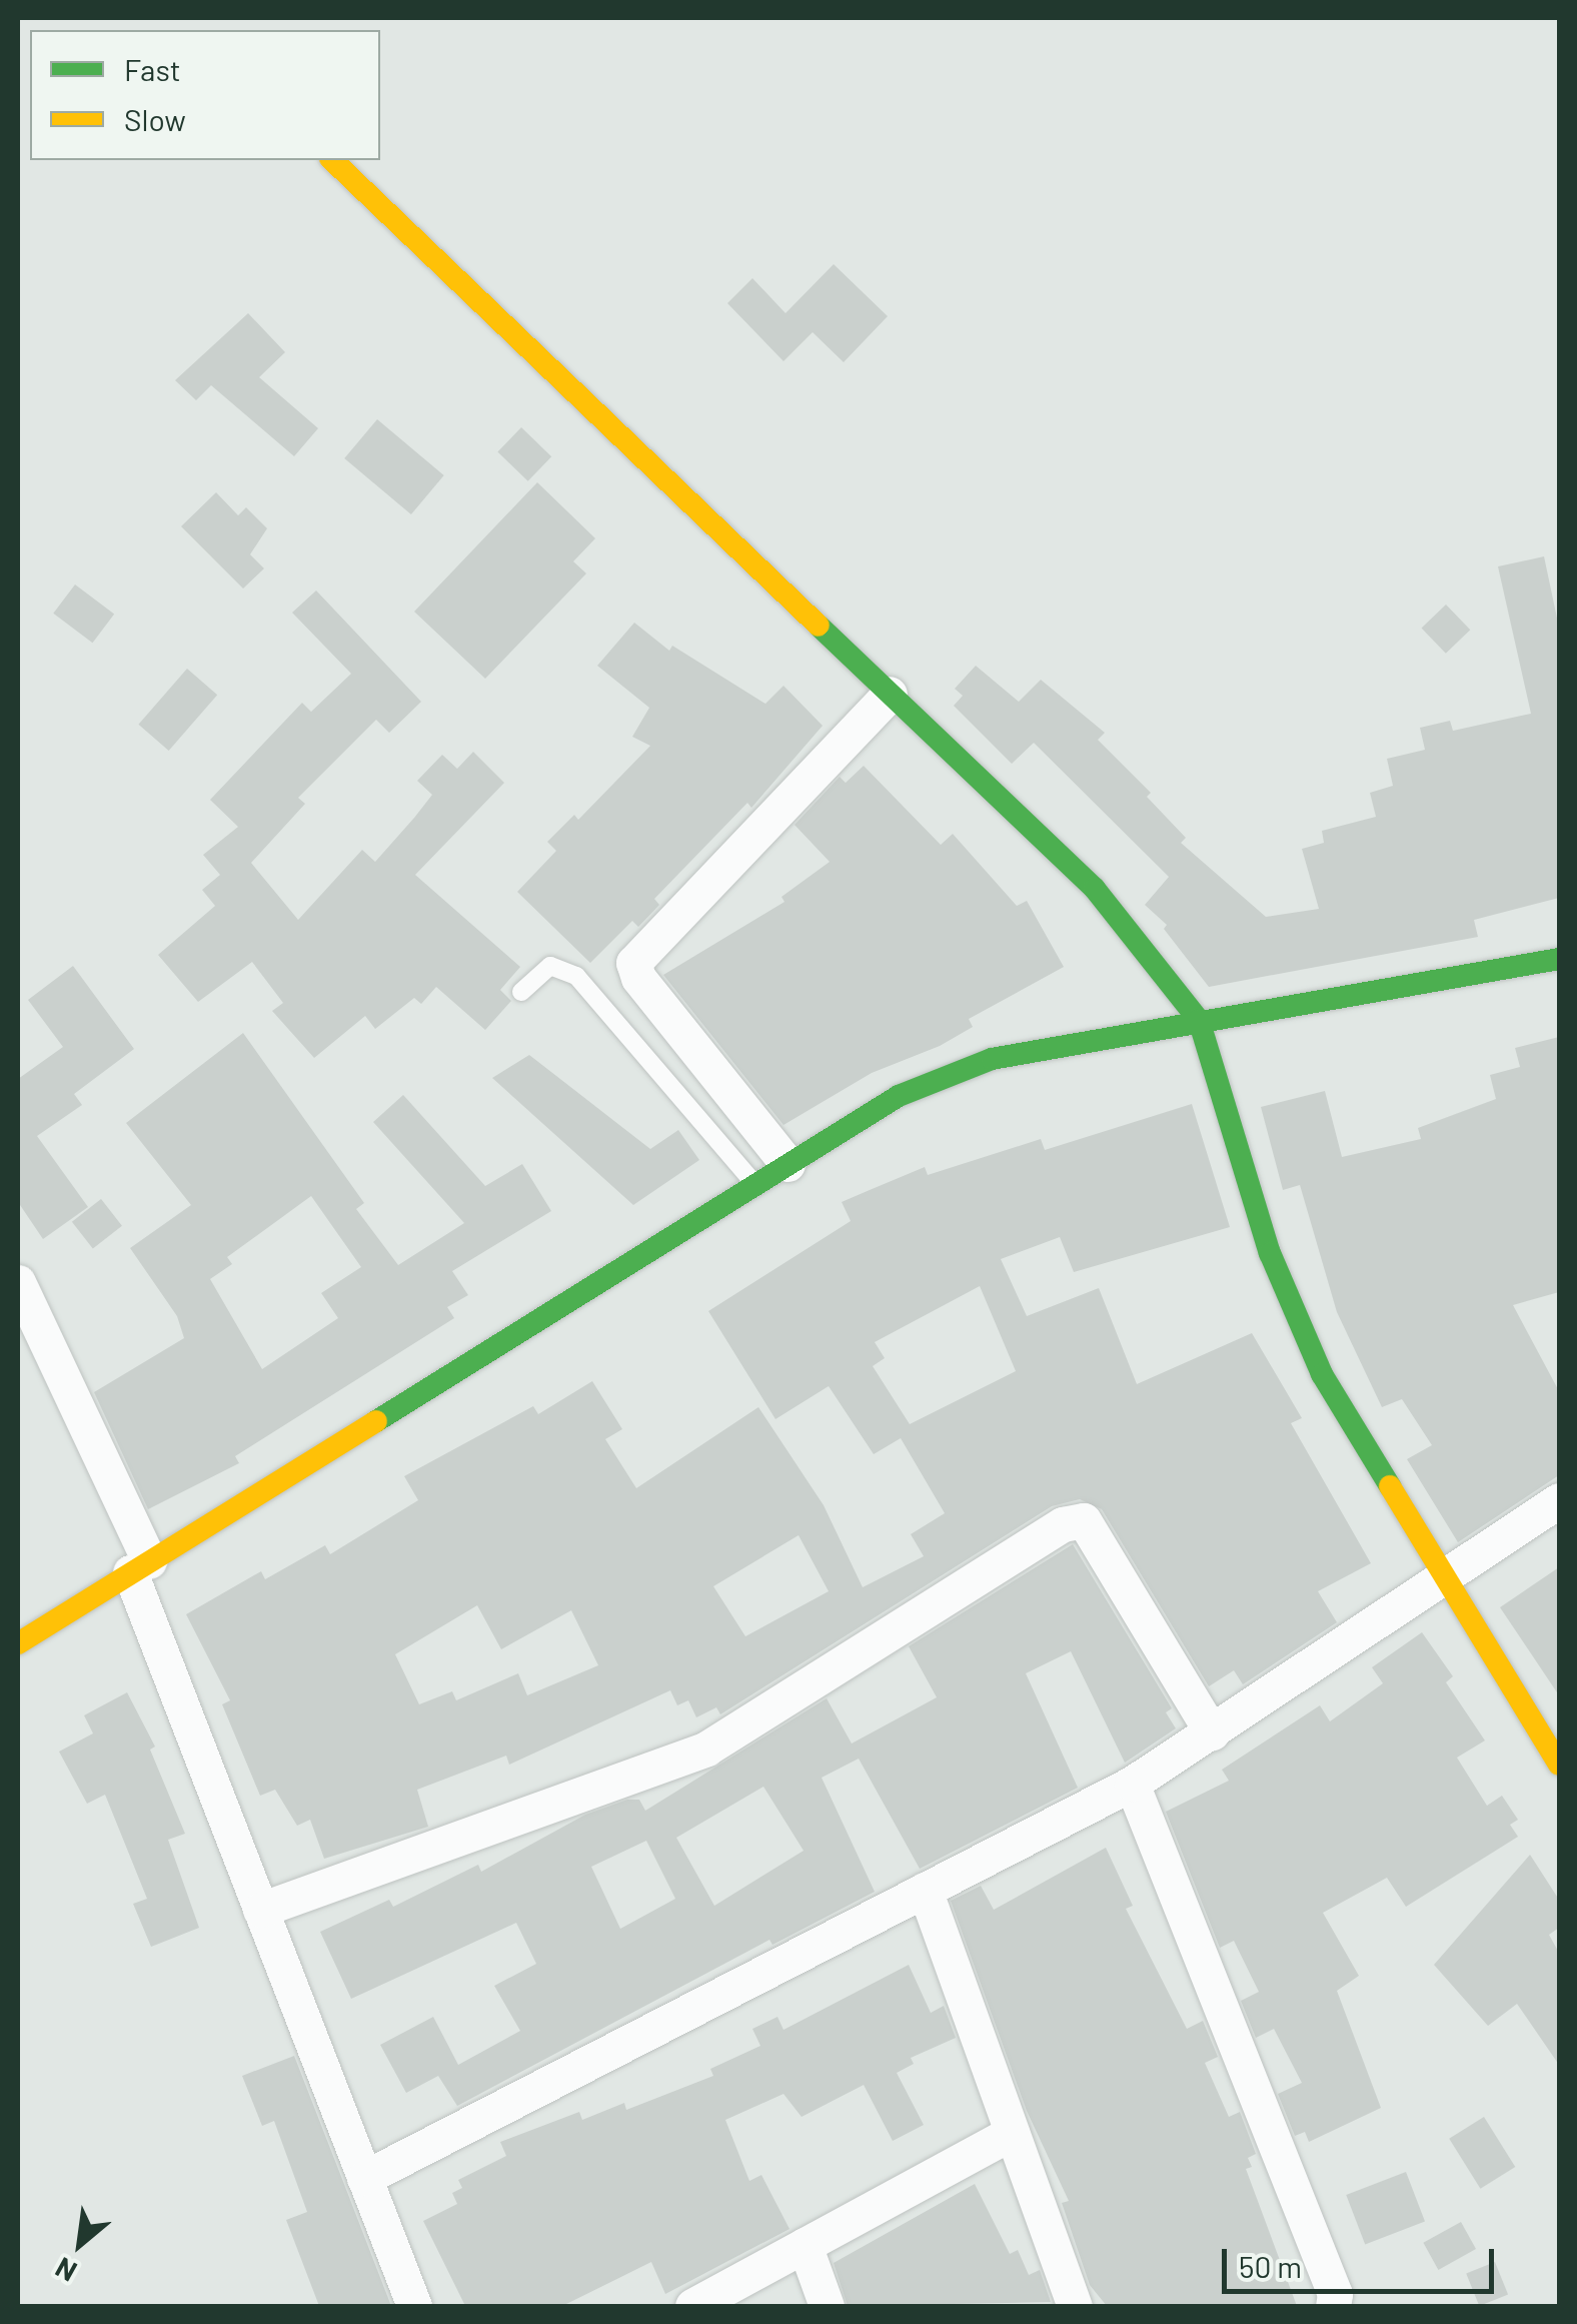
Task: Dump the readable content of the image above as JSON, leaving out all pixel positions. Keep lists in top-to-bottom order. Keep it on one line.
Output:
{"legend":["Fast","Slow"],"scale_bar":"50 m","north":"bottom left"}
